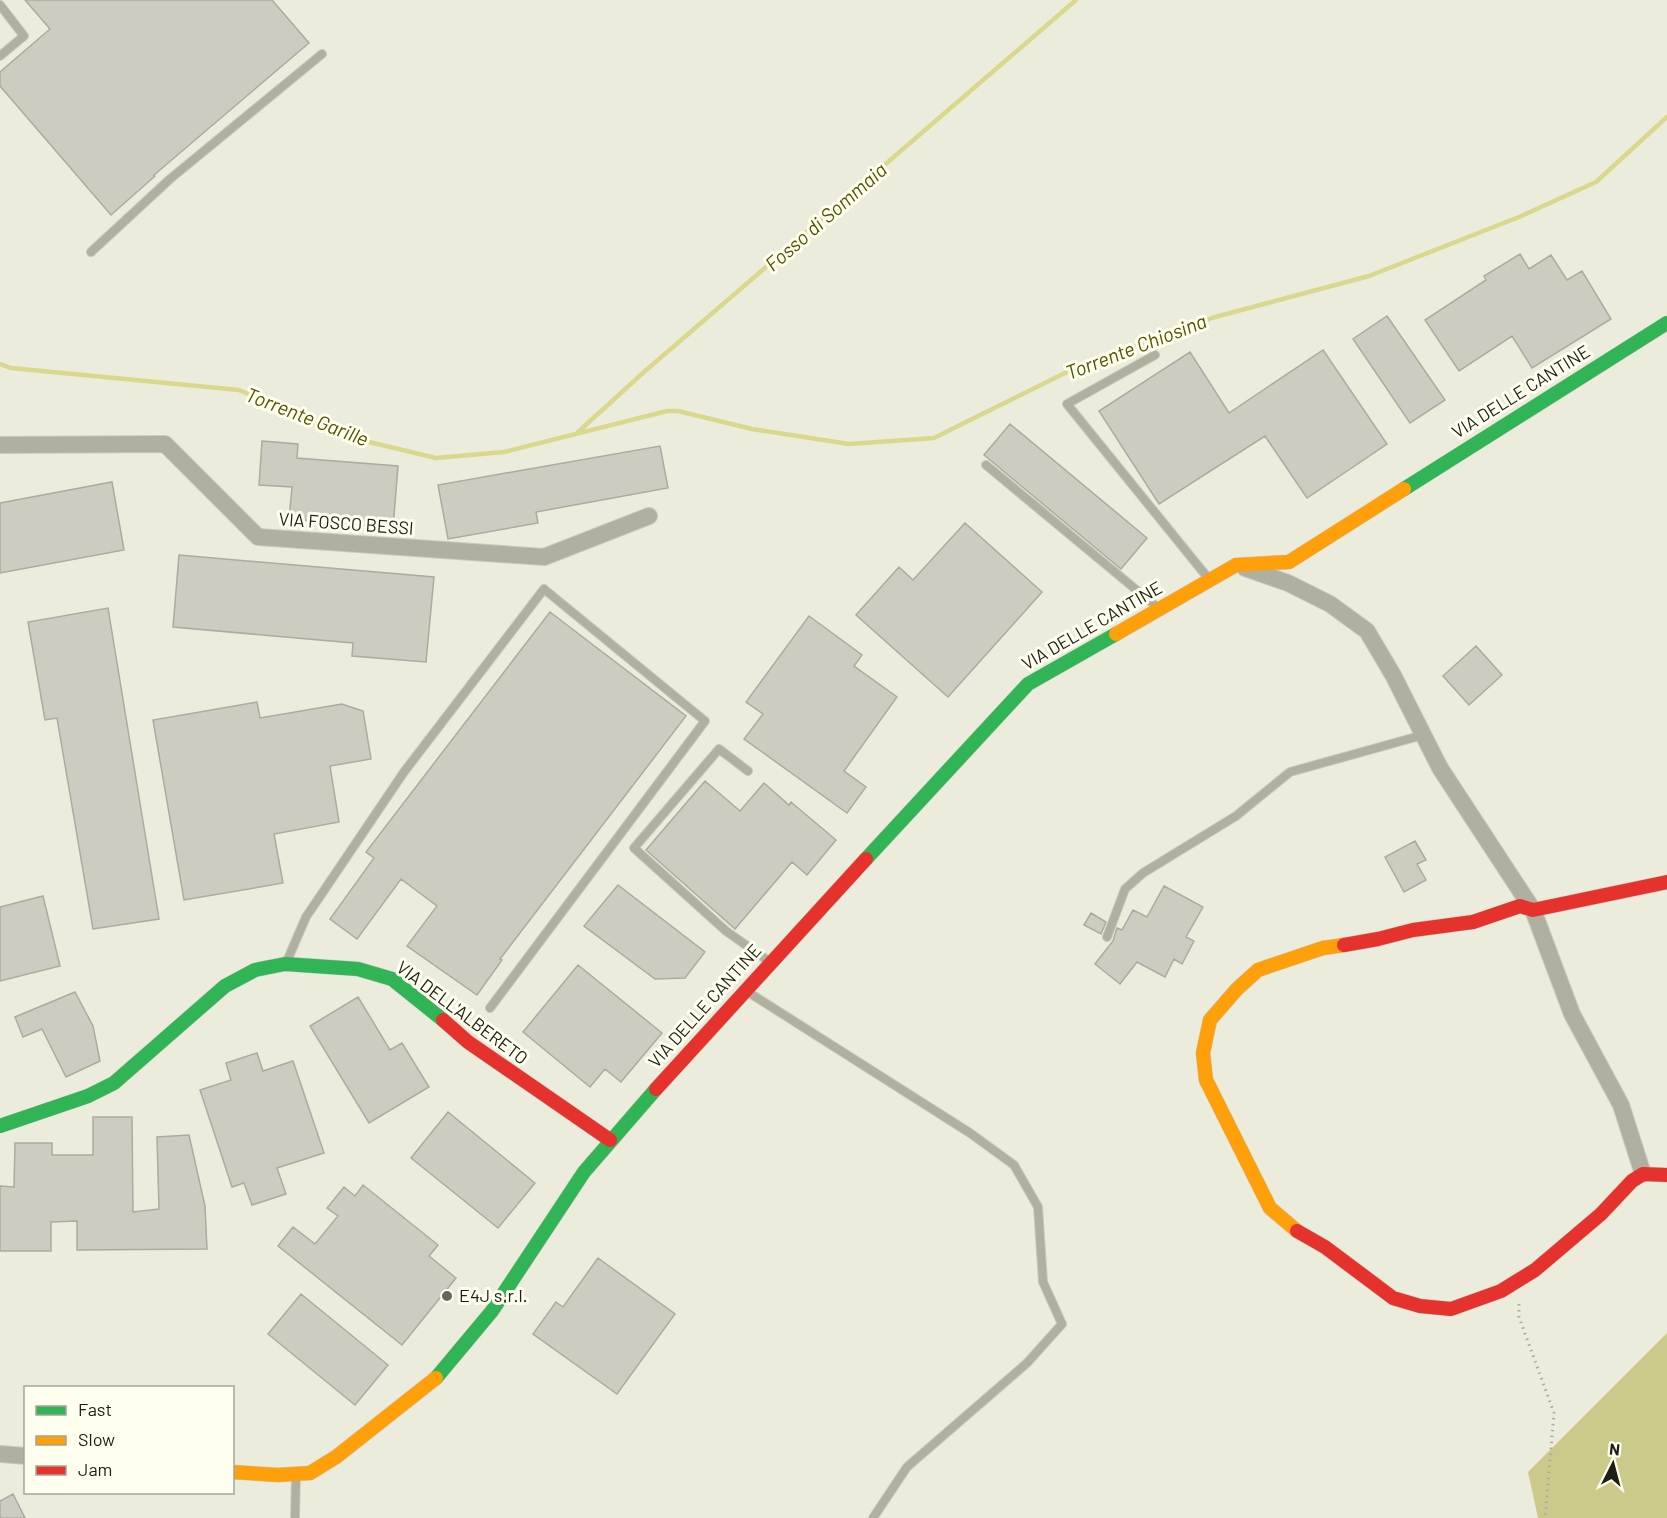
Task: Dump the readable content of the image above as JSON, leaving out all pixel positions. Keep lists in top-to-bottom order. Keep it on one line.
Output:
{"streets":{"street":["VIA DELLE CANTINE","VIA FOSCO BESSI","VIA DELL'ALBERETO"]},"crossings":[["VIA DELLE CANTINE","VIA DELL'ALBERETO"]],"water":["Fosso di Sommaia","Torrente Chiosina","Torrente Garille"],"places":["E4J s.r.l."],"legend":["Fast","Slow","Jam"],"north":"top"}
